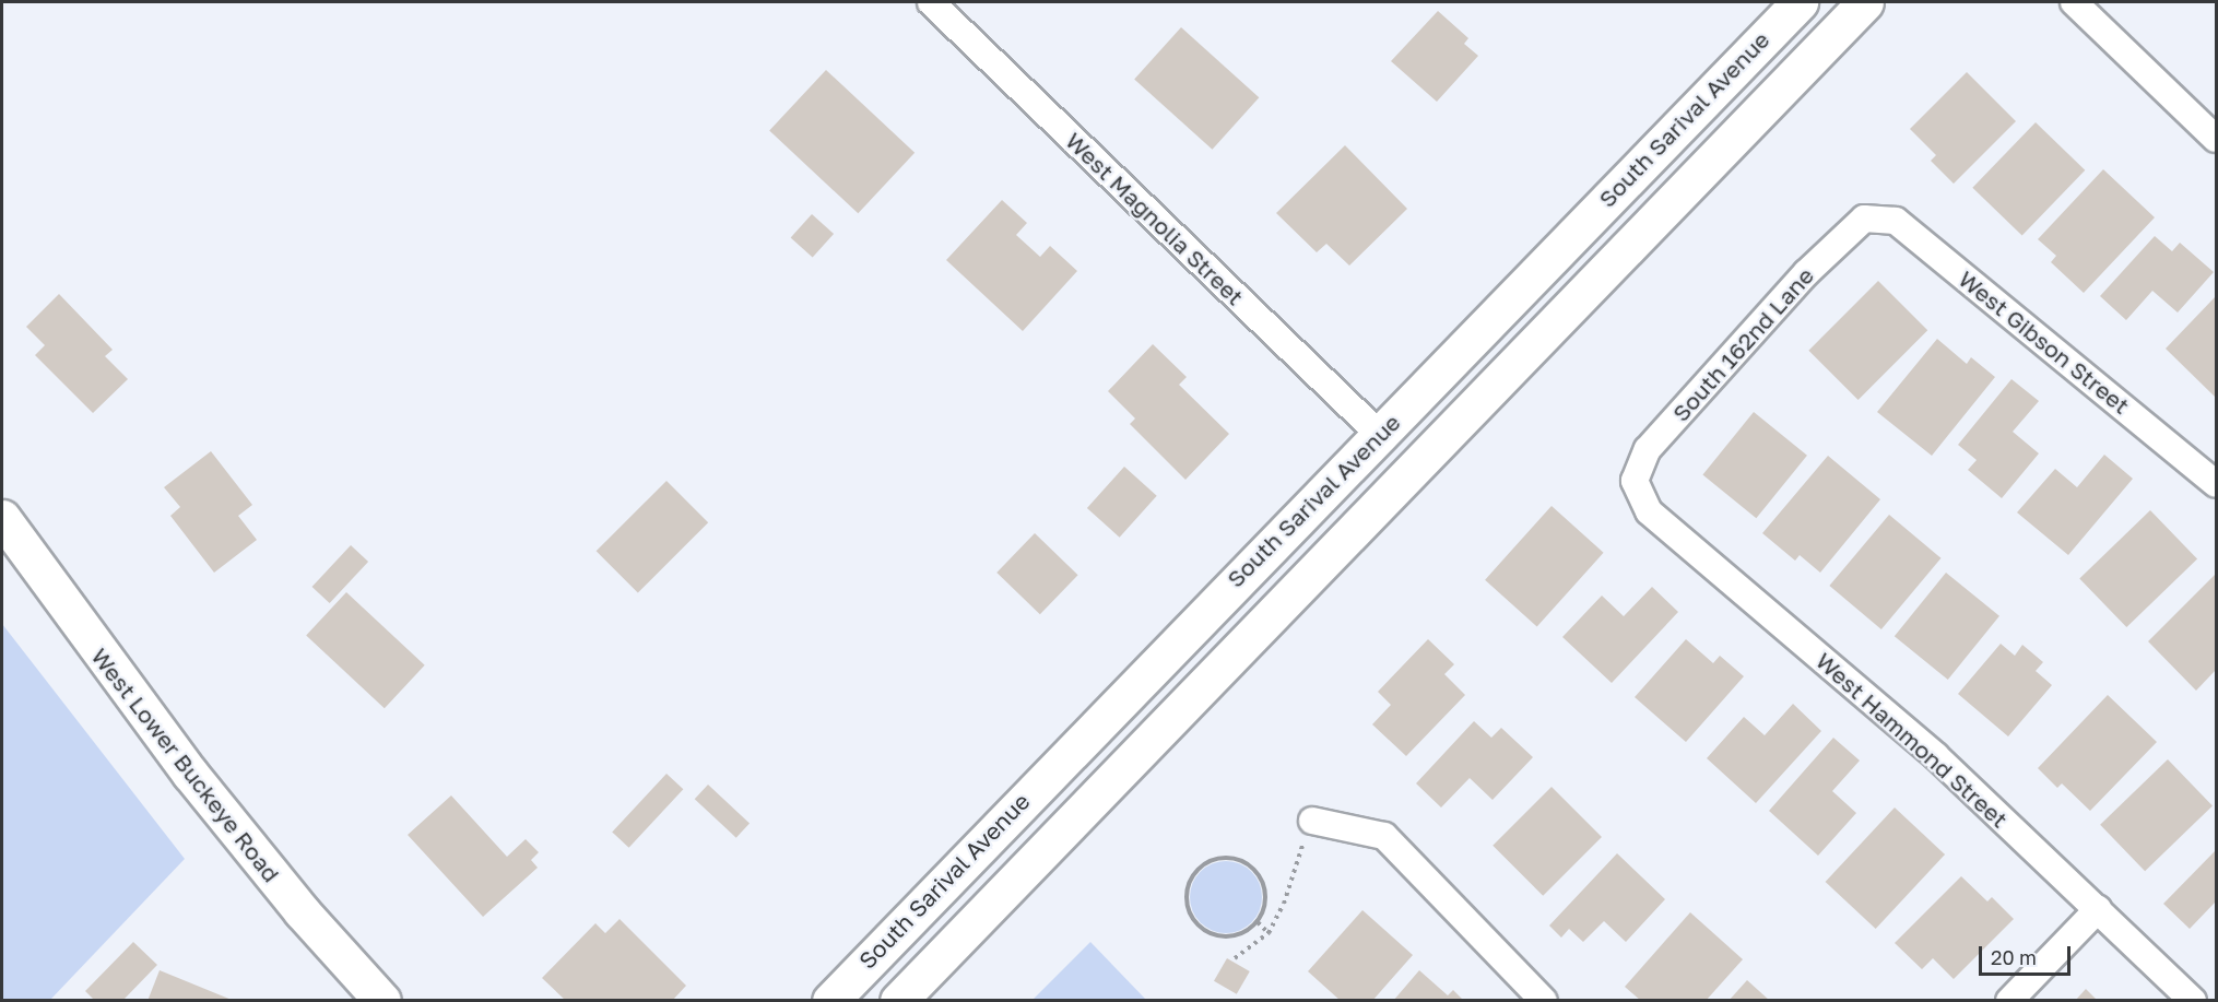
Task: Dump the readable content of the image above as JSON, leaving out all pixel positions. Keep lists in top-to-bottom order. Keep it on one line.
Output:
{"streets":{"main road":["South Sarival Avenue","West Lower Buckeye Road"],"street":["West Magnolia Street","West Gibson Street","South 162nd Lane","West Hammond Street"]},"crossings":[["South Sarival Avenue","West Magnolia Street"],["West Gibson Street","South 162nd Lane"],["South 162nd Lane","West Hammond Street"]],"scale_bar":"20 m"}
